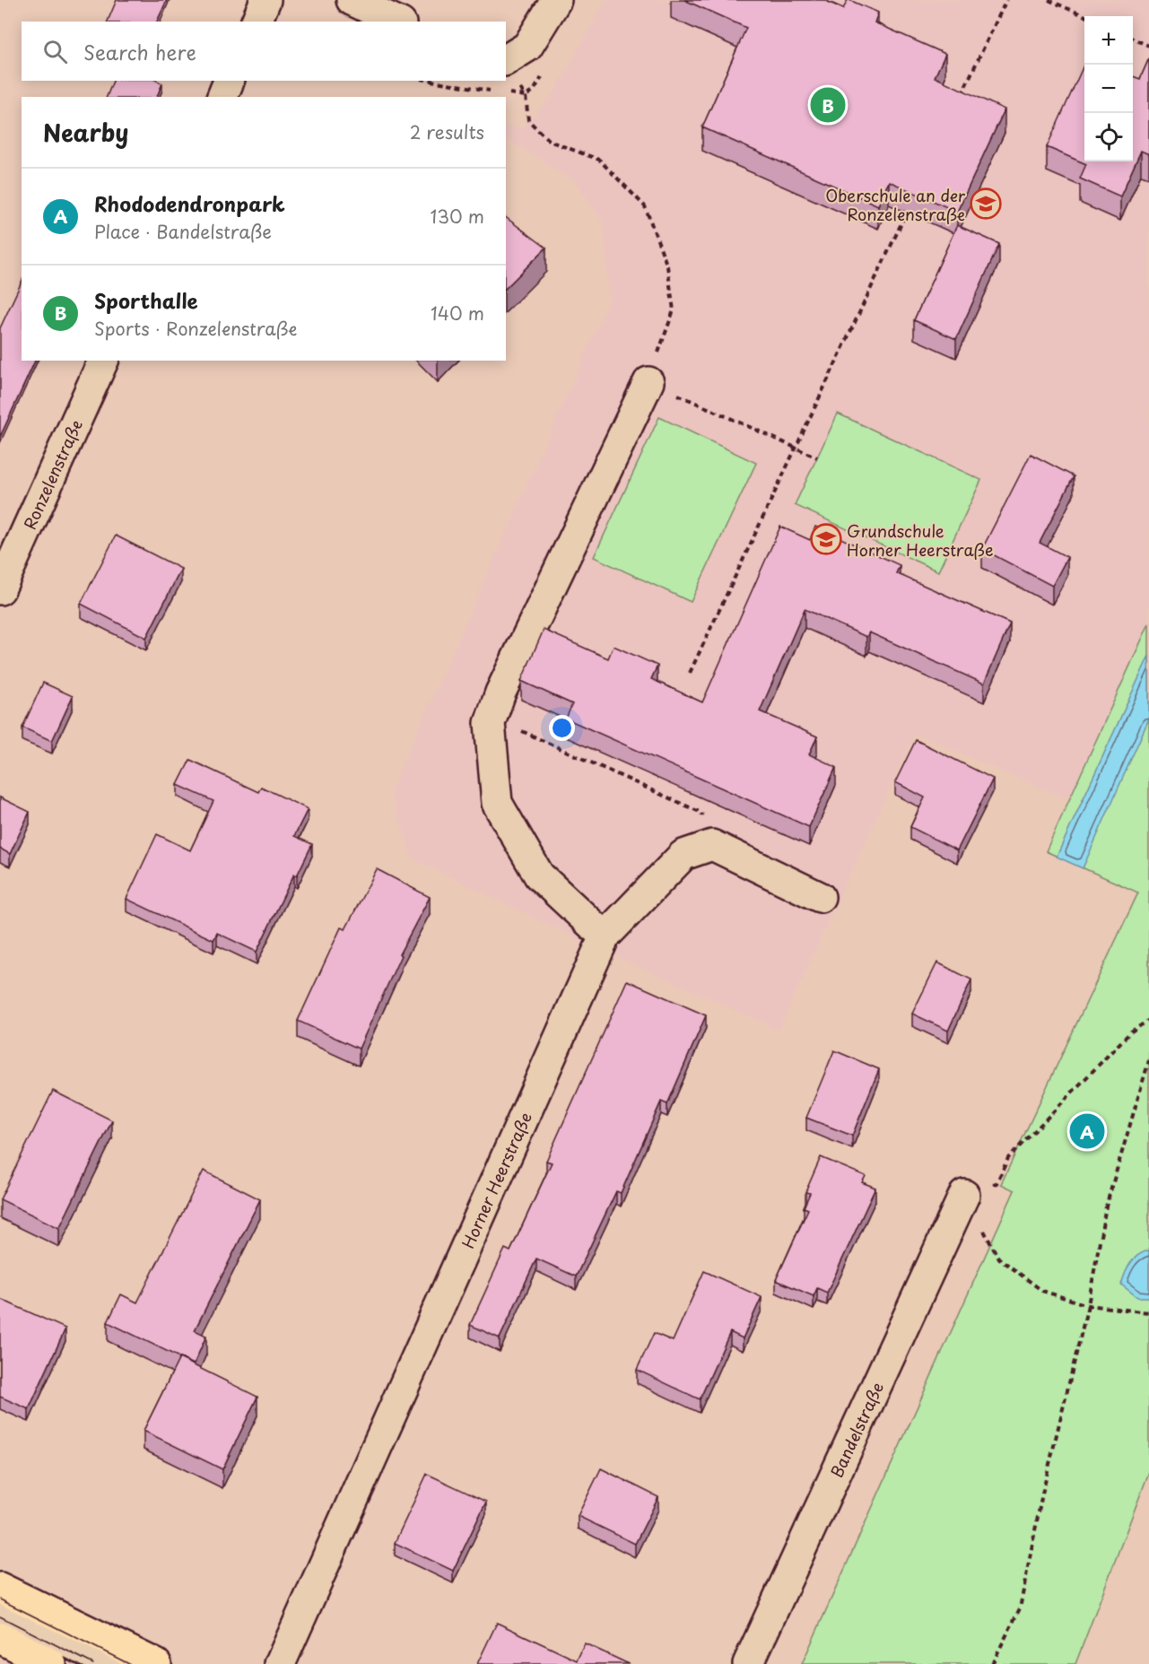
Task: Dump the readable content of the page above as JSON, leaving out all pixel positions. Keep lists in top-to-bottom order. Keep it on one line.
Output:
{"streets":{"street":["Ronzelenstraße","Horner Heerstraße","Bandelstraße"]},"places":{"school or university":["Oberschule an der Ronzelenstraße","Grundschule Horner Heerstraße"]},"page":{"map_buttons":["+","−"],"search":"Search here","pins":["B","A"],"heading":["Nearby","2 results"],"list":[{"mark":"A","name":"Rhododendronpark","note":"Place · Bandelstraße","value":"130 m"},{"mark":"B","name":"Sporthalle","note":"Sports · Ronzelenstraße","value":"140 m"}]}}
